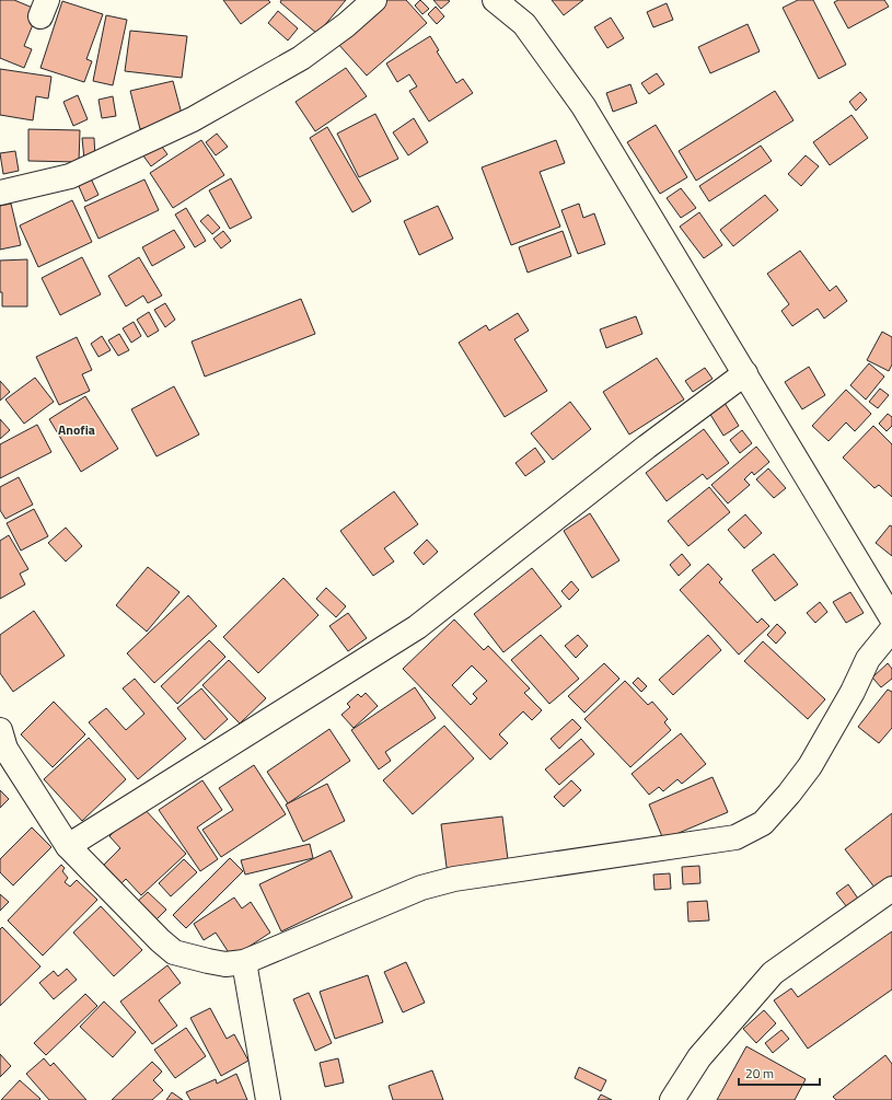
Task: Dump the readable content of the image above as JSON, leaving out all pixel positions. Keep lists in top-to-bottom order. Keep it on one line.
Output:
{"districts":["Anofia"],"scale_bar":"20 m"}
